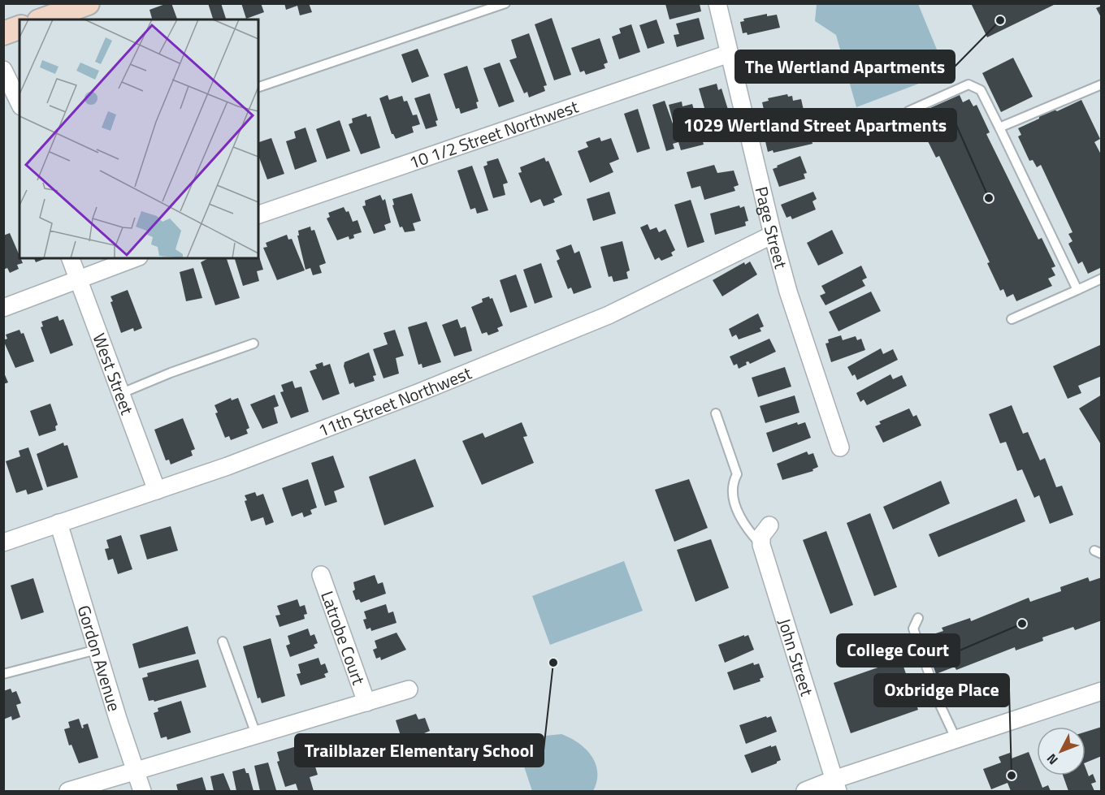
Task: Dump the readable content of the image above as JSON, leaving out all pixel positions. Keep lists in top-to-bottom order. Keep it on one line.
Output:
{"streets":{"street":["10 1/2 Street Northwest","Page Street","West Street","11th Street Northwest","Latrobe Court","Gordon Avenue","John Street"]},"crossings":[["10 1/2 Street Northwest","Page Street"],["Page Street","11th Street Northwest"],["West Street","11th Street Northwest"],["11th Street Northwest","Gordon Avenue"]],"places":["The Wertland Apartments","1029 Wertland Street Apartments","College Court","Trailblazer Elementary School","Oxbridge Place"],"north":"bottom left"}
